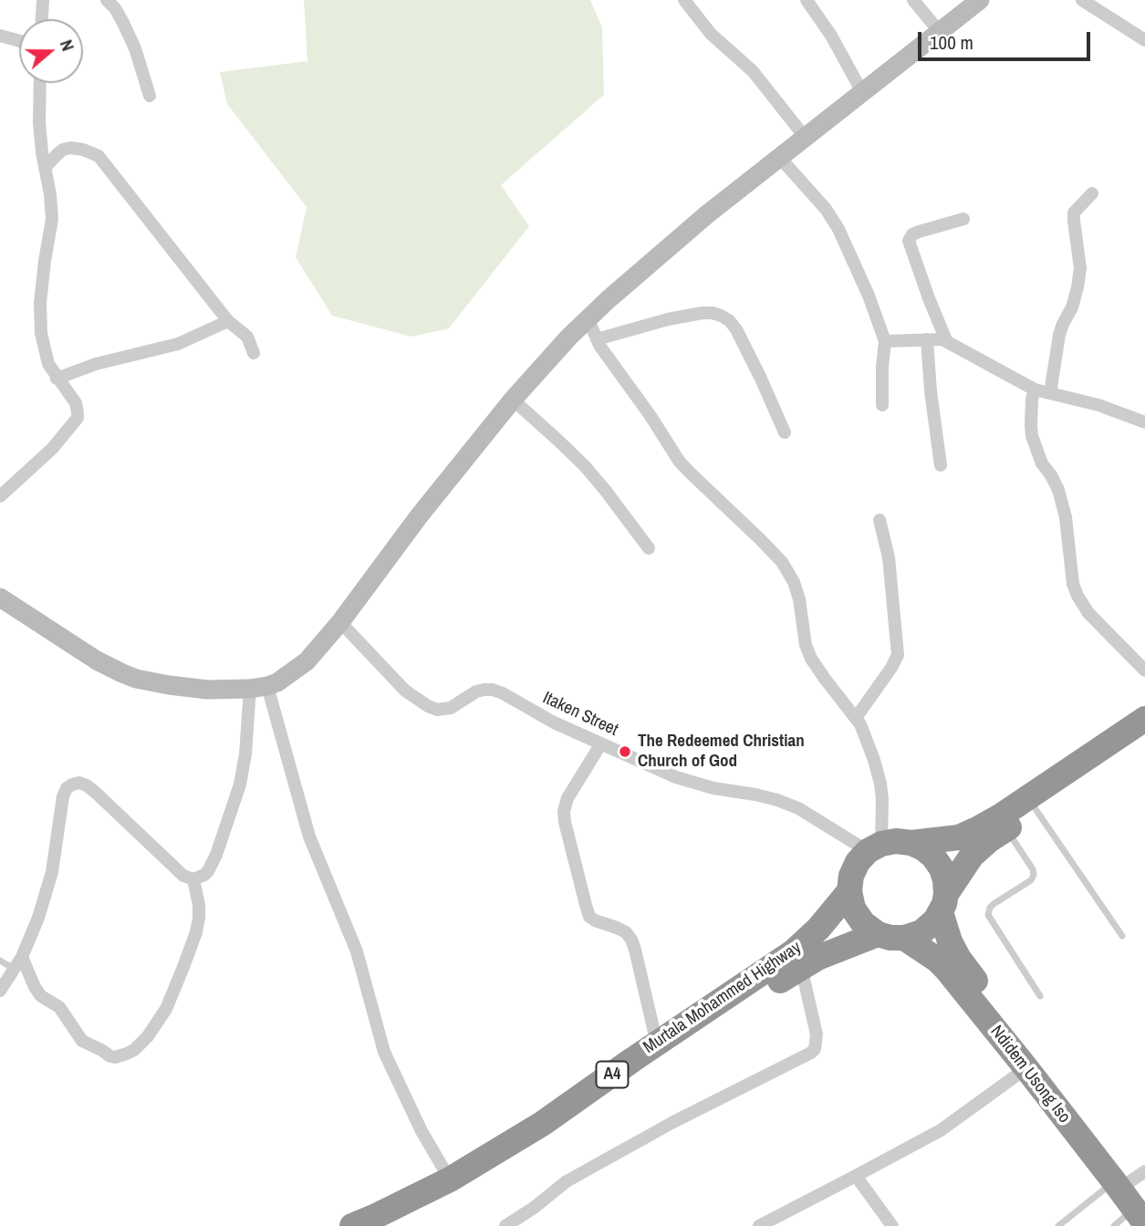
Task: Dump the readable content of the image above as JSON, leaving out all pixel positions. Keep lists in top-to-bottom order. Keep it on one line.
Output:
{"streets":{"highway":["Murtala Mohammed Highway","A4","Ndidem Usong Iso"],"street":["Itaken Street"]},"crossings":[["Itaken Street","Murtala Mohammed Highway"],["Itaken Street","A4"],["Itaken Street","Ndidem Usong Iso"],["Murtala Mohammed Highway","A4"],["Murtala Mohammed Highway","Ndidem Usong Iso"],["A4","Ndidem Usong Iso"]],"places":["The Redeemed Christian Church of God"],"scale_bar":"100 m","north":"right"}
